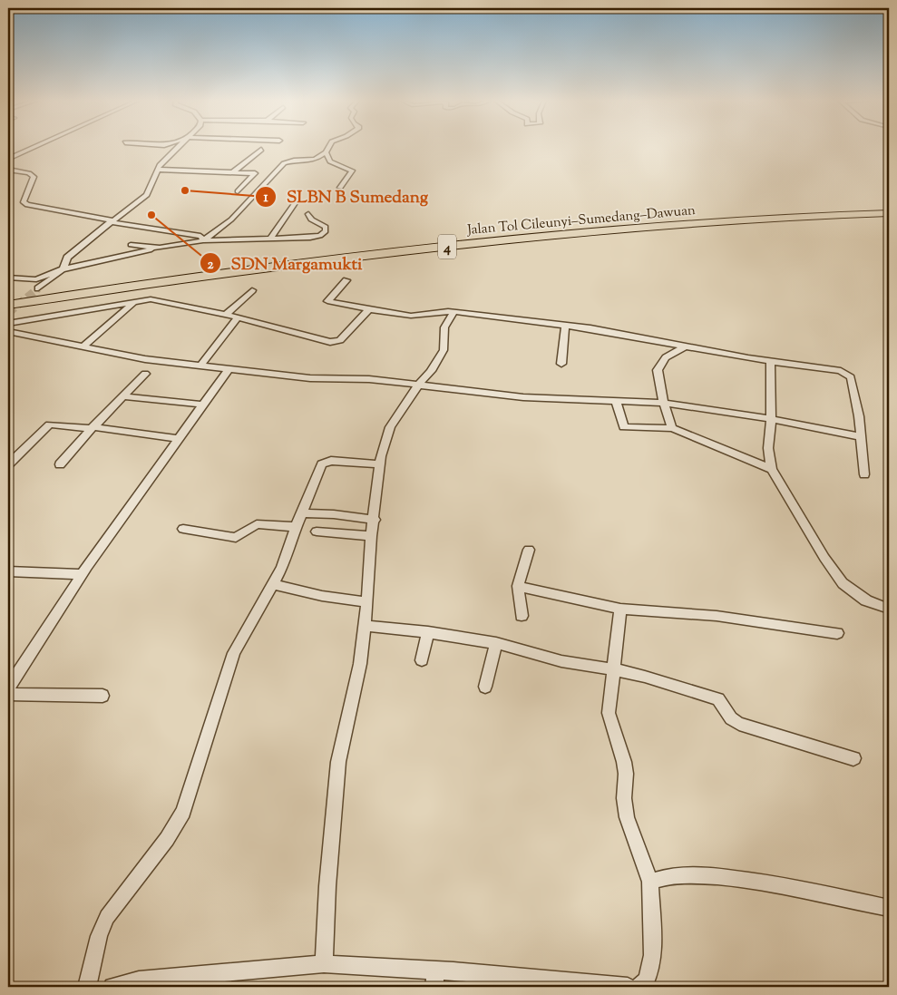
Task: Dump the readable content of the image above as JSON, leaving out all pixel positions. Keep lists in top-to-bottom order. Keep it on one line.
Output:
{"streets":{"highway":["Jalan Tol Cileunyi–Sumedang–Dawuan","4"]},"places":["SLBN B Sumedang","SDN Margamukti"]}
